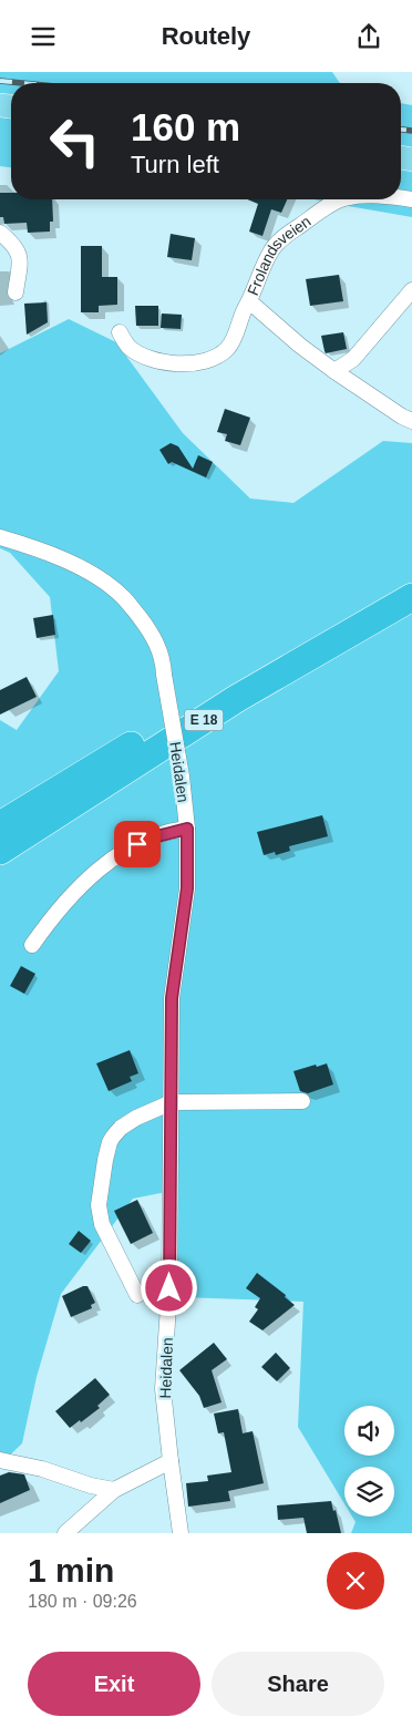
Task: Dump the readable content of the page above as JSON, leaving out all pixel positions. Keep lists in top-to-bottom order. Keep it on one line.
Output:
{"streets":{"highway":["E 18"],"street":["Frolandsveien","Heidalen"]},"page":{"header":"Routely","turn":["160 m","Turn left"],"heading":["1 min","180 m · 09:26"],"buttons":["Exit","Share"]}}
